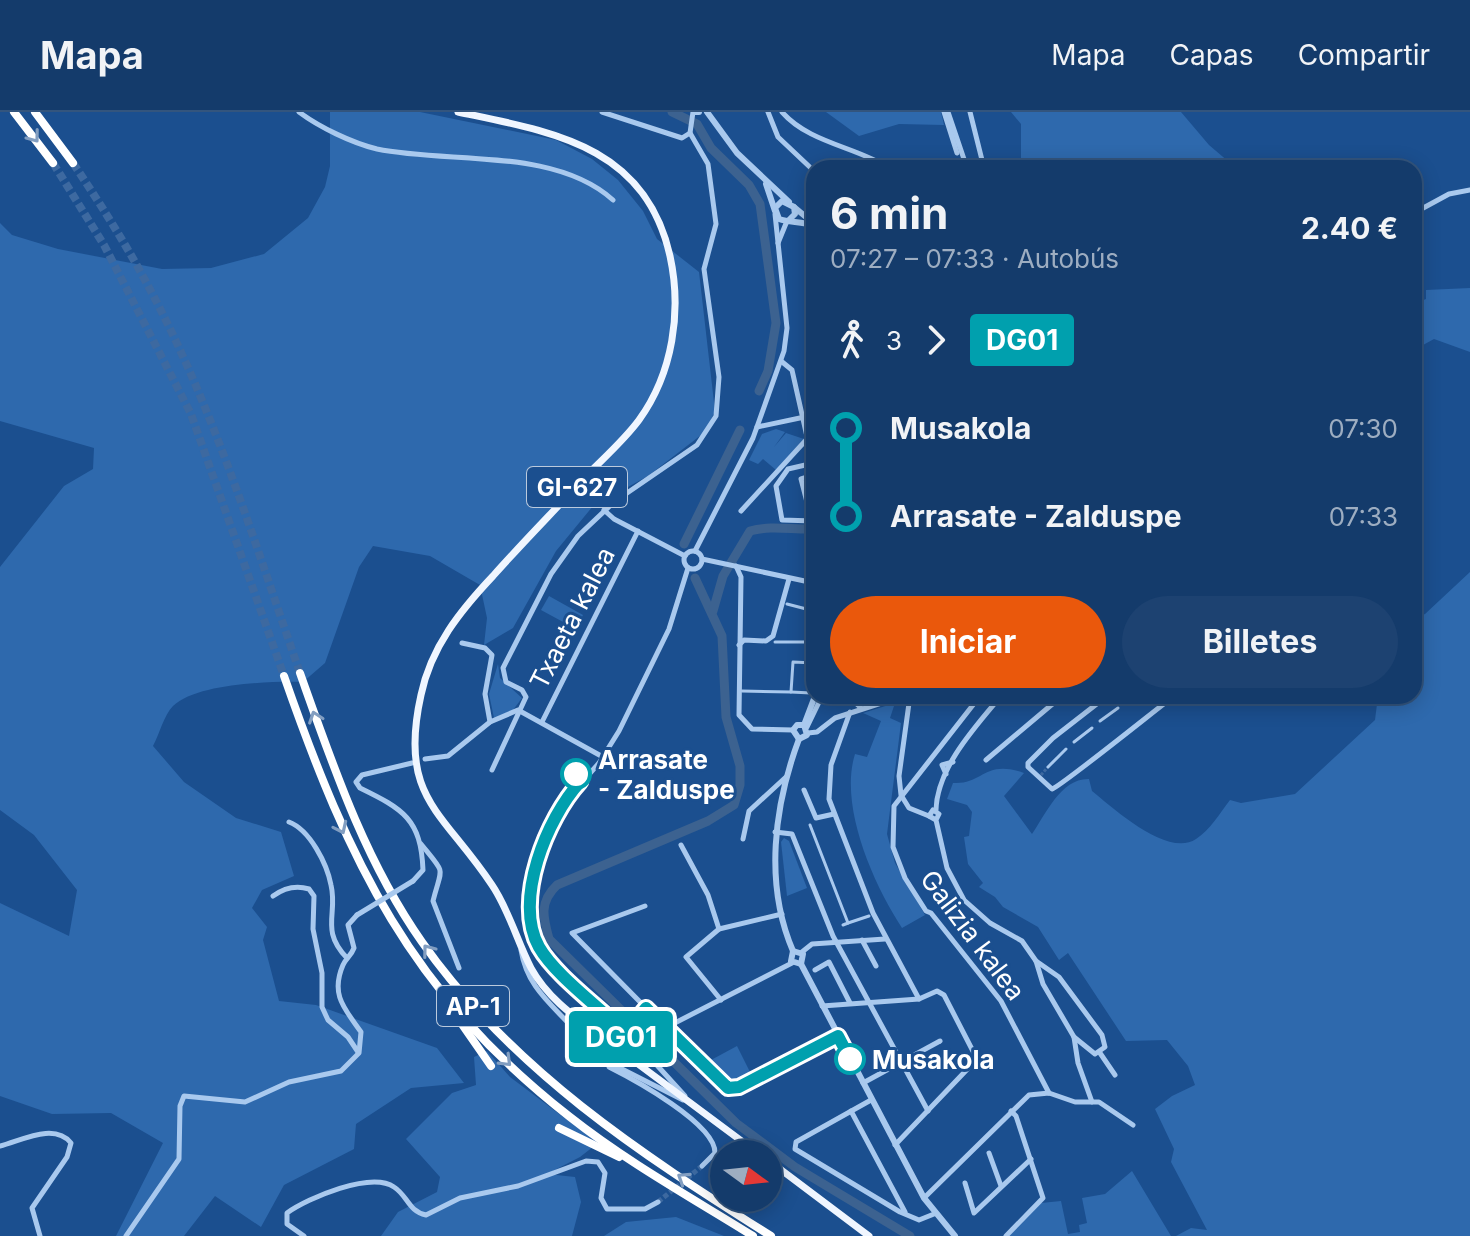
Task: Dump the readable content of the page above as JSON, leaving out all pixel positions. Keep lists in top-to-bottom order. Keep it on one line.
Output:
{"streets":{"highway":["AP-1"],"main road":["GI-627"],"street":["Txaeta kalea","Galizia kalea"]},"places":["Arrasate - Zalduspe","Musakola"],"lines":["bus line DG01"],"north":"right","page":{"header":"Mapa","nav":["Mapa","Capas","Compartir"],"on_map":"DG01","heading":["6 min","07:27 – 07:33 · Autobús","2.40 €"],"legs":["3","DG01"],"list":[{"name":"Musakola","value":"07:30"},{"name":"Arrasate - Zalduspe","value":"07:33"}],"buttons":["Iniciar","Billetes"]}}
